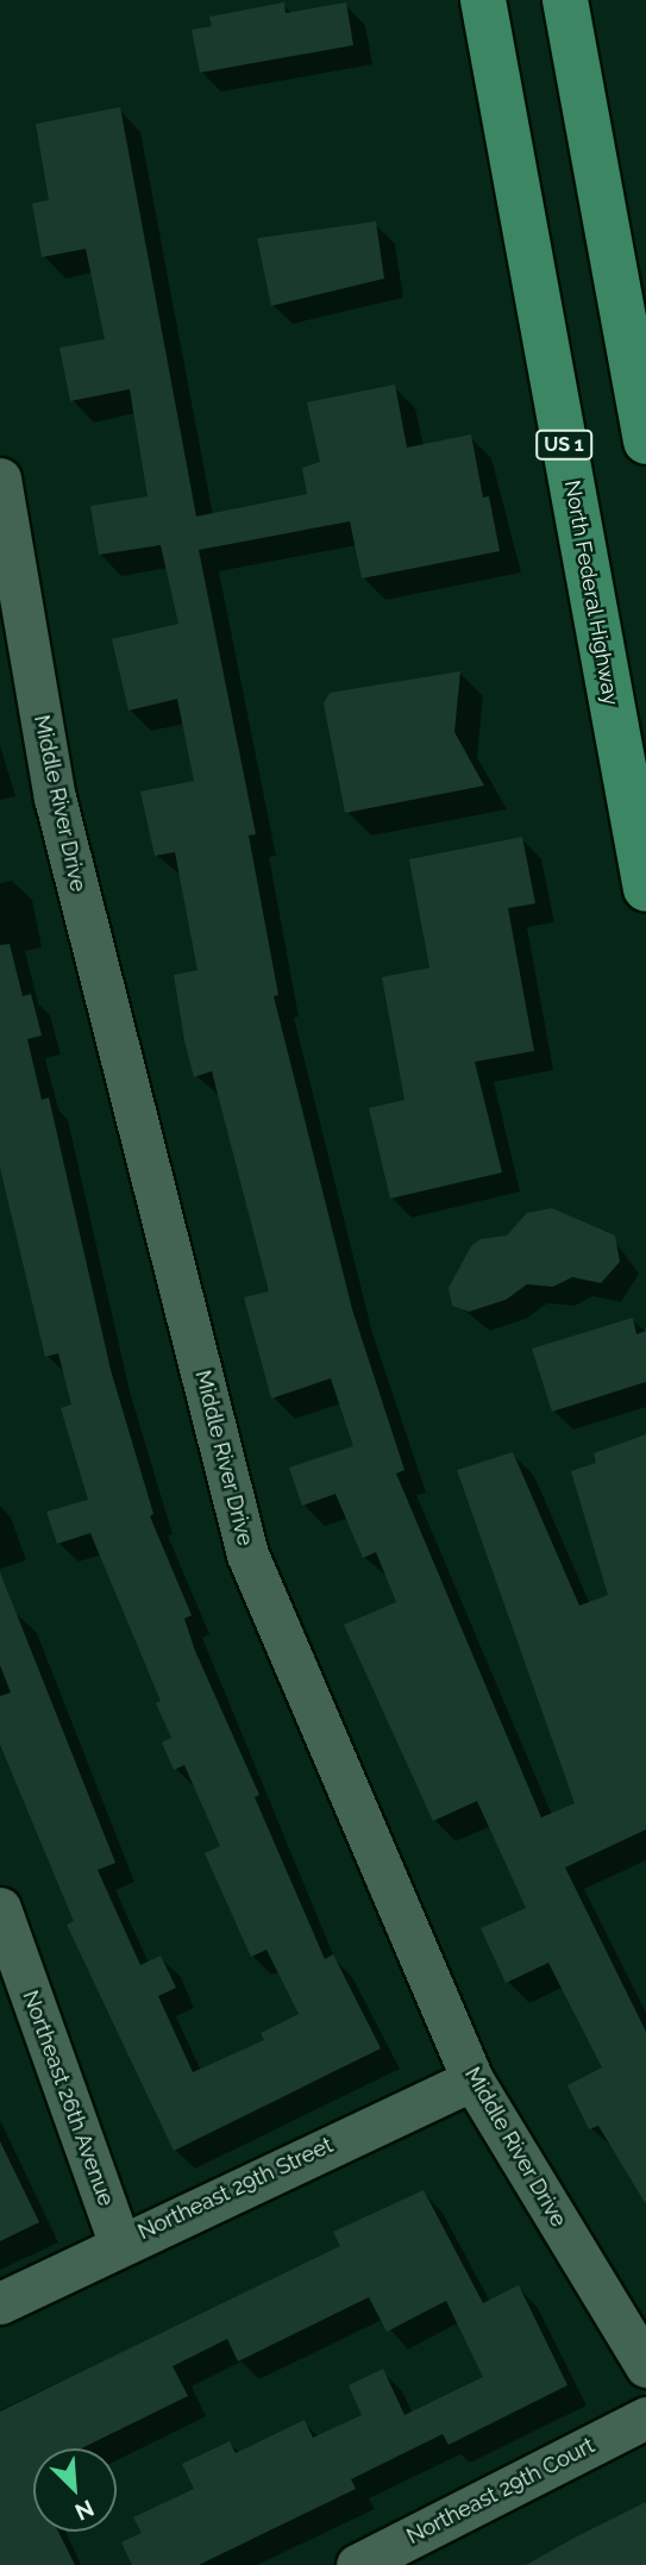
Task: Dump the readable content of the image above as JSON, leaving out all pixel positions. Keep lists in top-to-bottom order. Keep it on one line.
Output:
{"streets":{"main road":["US 1","North Federal Highway"],"street":["Middle River Drive","Northeast 26th Avenue","Northeast 29th Street","Northeast 29th Court"]},"crossings":[["Middle River Drive","Northeast 29th Street"],["Northeast 26th Avenue","Northeast 29th Street"]],"north":"bottom right"}
